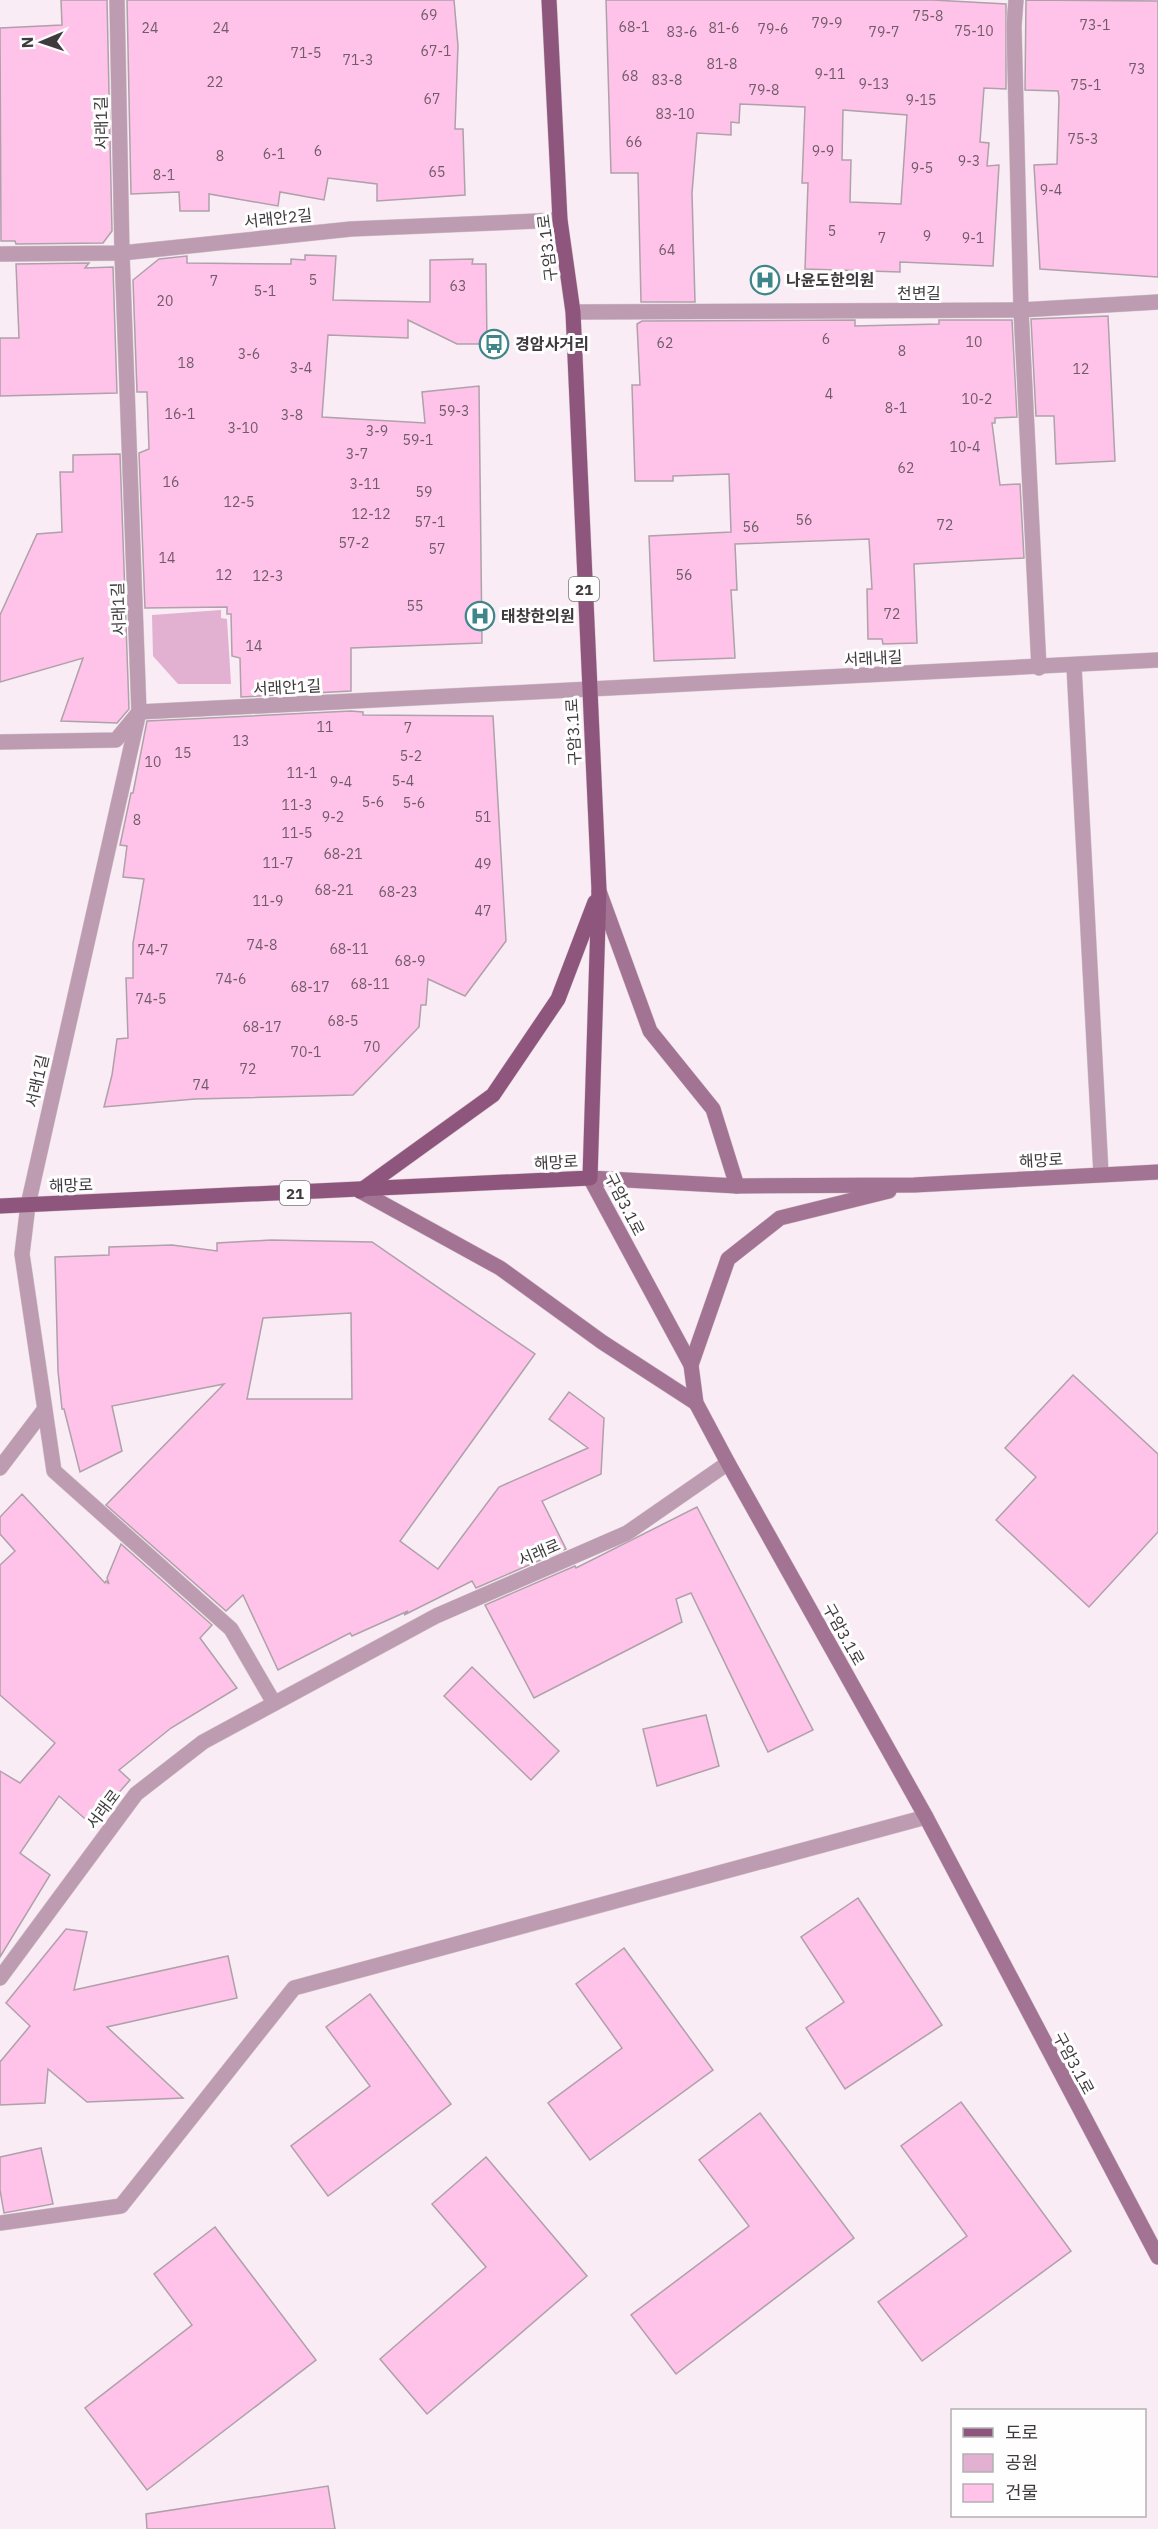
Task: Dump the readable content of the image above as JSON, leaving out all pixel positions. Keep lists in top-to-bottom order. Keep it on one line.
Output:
{"streets":{"main road":["구암3.1로","21","해망로"],"street":["서래1길","서래안2길","천변길","서래내길","서래안1길","서래로"]},"crossings":[["서래1길","서래안2길"],["서래1길","서래안1길"],["서래1길","해망로"],["서래안2길","구암3.1로"],["구암3.1로","천변길"],["구암3.1로","서래내길"],["구암3.1로","서래안1길"],["구암3.1로","해망로"],["구암3.1로","서래로"],["서래내길","서래안1길"],["해망로","서래로"]],"places":{"hospital":["나윤도한의원","태창한의원"],"bus stop":["경암사거리"]},"house_numbers":["69","75-8","79-9","73-1","68-1","24","24","81-6","79-6","75-10","83-6","79-7","67-1","71-5","71-3","81-8","73","9-11","68","83-8","22","9-13","75-1","79-8","67","9-15","83-10","75-3","66","6","9-9","6-1","8","9-3","9-5","65","8-1","9-4","5","9","7","9-1","64","5","7","63","5-1","20","6","10","62","8","3-6","18","3-4","12","4","10-2","8-1","59-3","16-1","3-8","3-10","3-9","59-1","10-4","3-7","62","16","3-11","59","12-5","12-12","56","57-1","72","56","57-2","57","14","12","56","12-3","55","72","14","11","7","13","15","5-2","10","11-1","5-4","9-4","5-6","5-6","11-3","9-2","51","8","11-5","68-21","11-7","49","68-21","68-23","11-9","47","74-8","68-11","74-7","68-9","74-6","68-11","68-17","74-5","68-5","68-17","70","70-1","72","74"],"legend":["도로","공원","건물"],"north":"left"}
